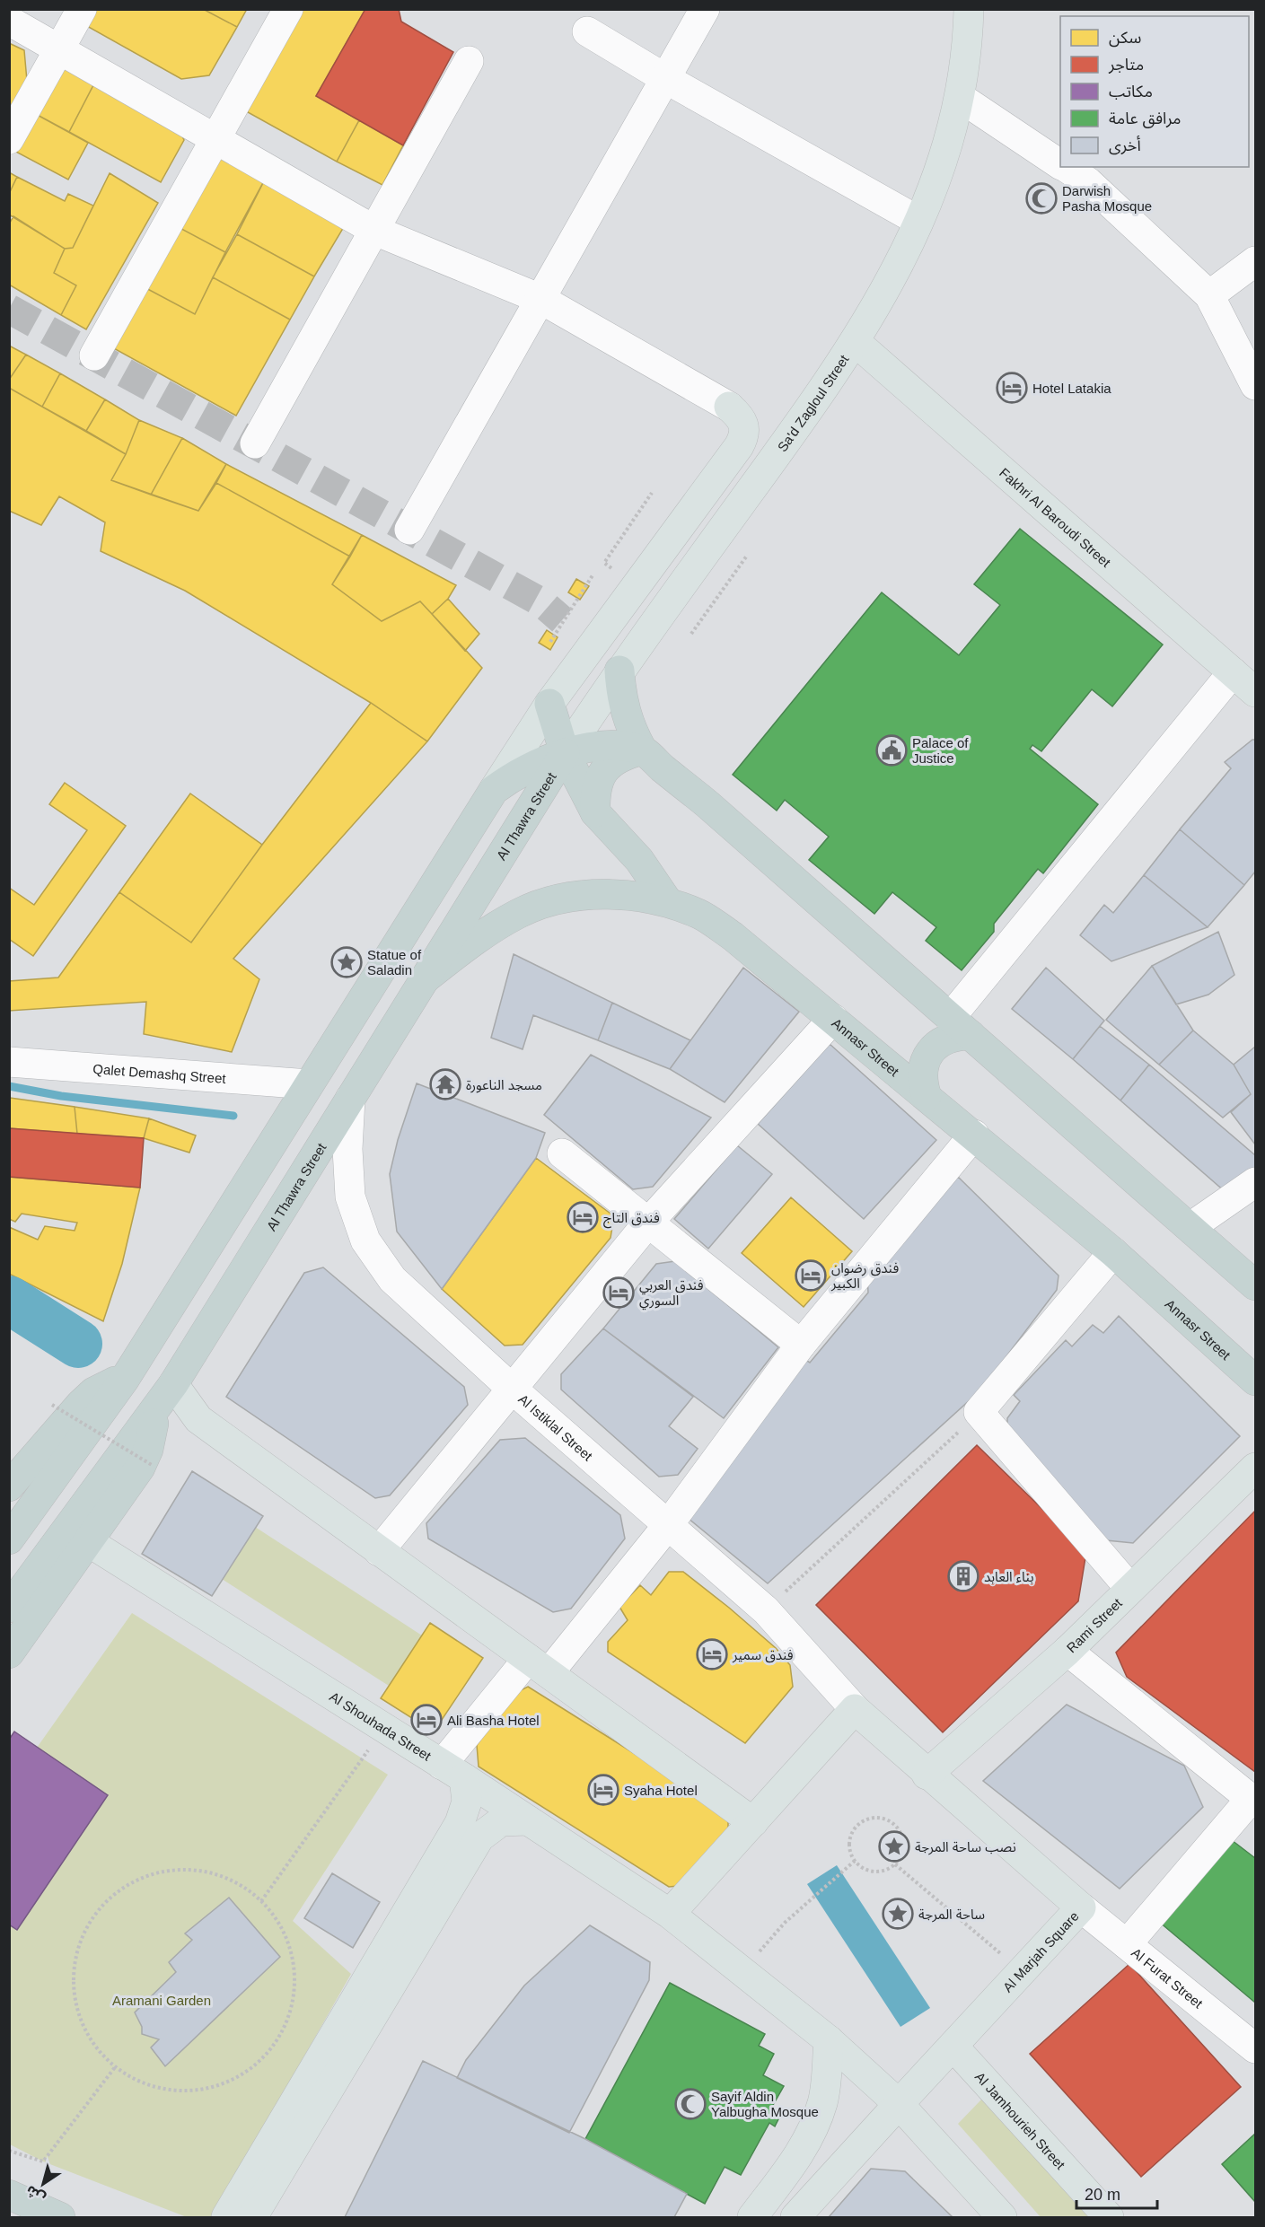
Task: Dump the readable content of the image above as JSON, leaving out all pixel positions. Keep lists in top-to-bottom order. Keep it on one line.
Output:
{"streets":{"highway":["Al Thawra Street","Annasr Street"],"main road":["Sa'd Zagloul Street","Fakhri Al Baroudi Street","Rami Street","Al Shouhada Street","Al Marjah Square","Al Jamhourieh Street"],"street":["Qalet Demashq Street","Al Istiklal Street","Al Furat Street"]},"crossings":[["Sa'd Zagloul Street","Fakhri Al Baroudi Street"],["Sa'd Zagloul Street","Al Thawra Street"],["Al Thawra Street","Annasr Street"],["Al Thawra Street","Al Istiklal Street"],["Al Istiklal Street","Al Marjah Square"],["Rami Street","Al Marjah Square"],["Al Marjah Square","Al Furat Street"],["Al Marjah Square","Al Jamhourieh Street"]],"parks":["Aramani Garden"],"places":{"mosque":["Darwish Pasha Mosque","Sayif Aldin Yalbugha Mosque"],"hotel":["Hotel Latakia","فندق التاج","فندق رضوان الكبير","فندق العربي السوري","فندق سمير","Ali Basha Hotel","Syaha Hotel"],"public building":["Palace of Justice"],"place":["Statue of Saladin","نصب ساحة المرجة","ساحة المرجة"],"temple":["مسجد الناعورة"],"building":["بناء العابد"]},"legend":["سكن","متاجر","مكاتب","مرافق عامة","أخرى"],"scale_bar":"20 m","north":"bottom left"}
